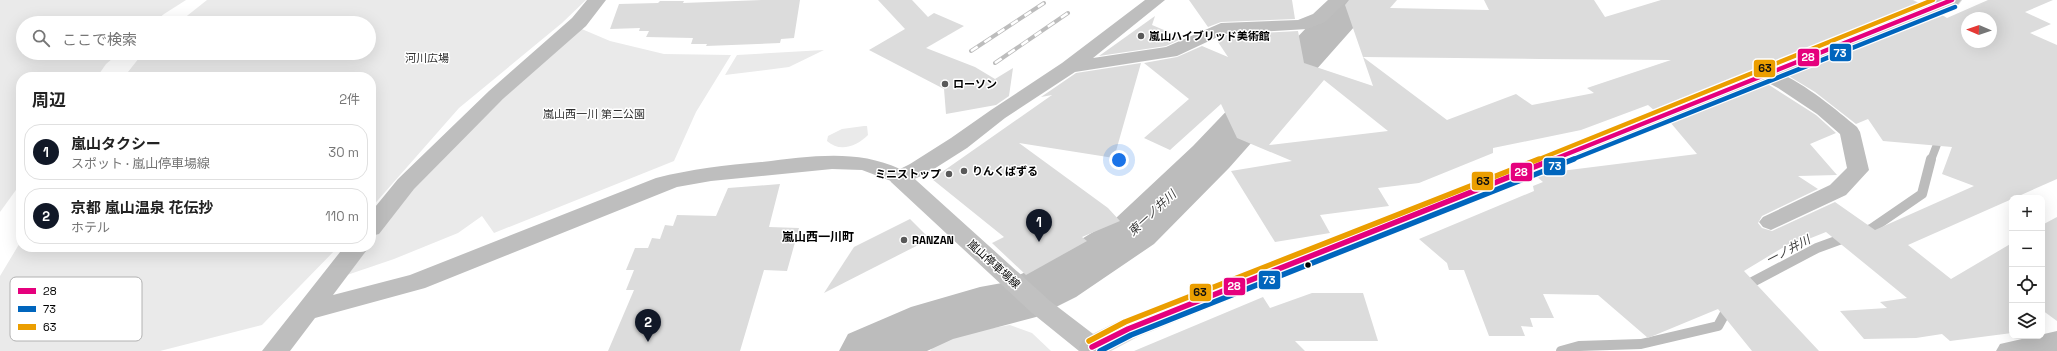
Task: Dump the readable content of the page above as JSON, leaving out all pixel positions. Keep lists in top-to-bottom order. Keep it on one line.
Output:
{"streets":{"main road":["嵐山停車場線"]},"districts":["嵐山西一川町"],"water":["東一ノ井川","一ノ井川"],"parks":["河川広場","嵐山西一川 第二公園"],"places":["嵐山ハイブリッド美術館","ローソン","りんくぱずる","ミニストップ","RANZAN"],"lines":["transit line 28","transit line 63","transit line 73"],"legend":["28","73","63"],"north":"left","page":{"search":"ここで検索","heading":["周辺","2件"],"list":[{"mark":"1","name":"嵐山タクシー","note":"スポット · 嵐山停車場線","value":"30 m"},{"mark":"2","name":"京都 嵐山温泉 花伝抄","note":"ホテル","value":"110 m"}],"map_buttons":["+","−"],"pins":["1","2"]}}
